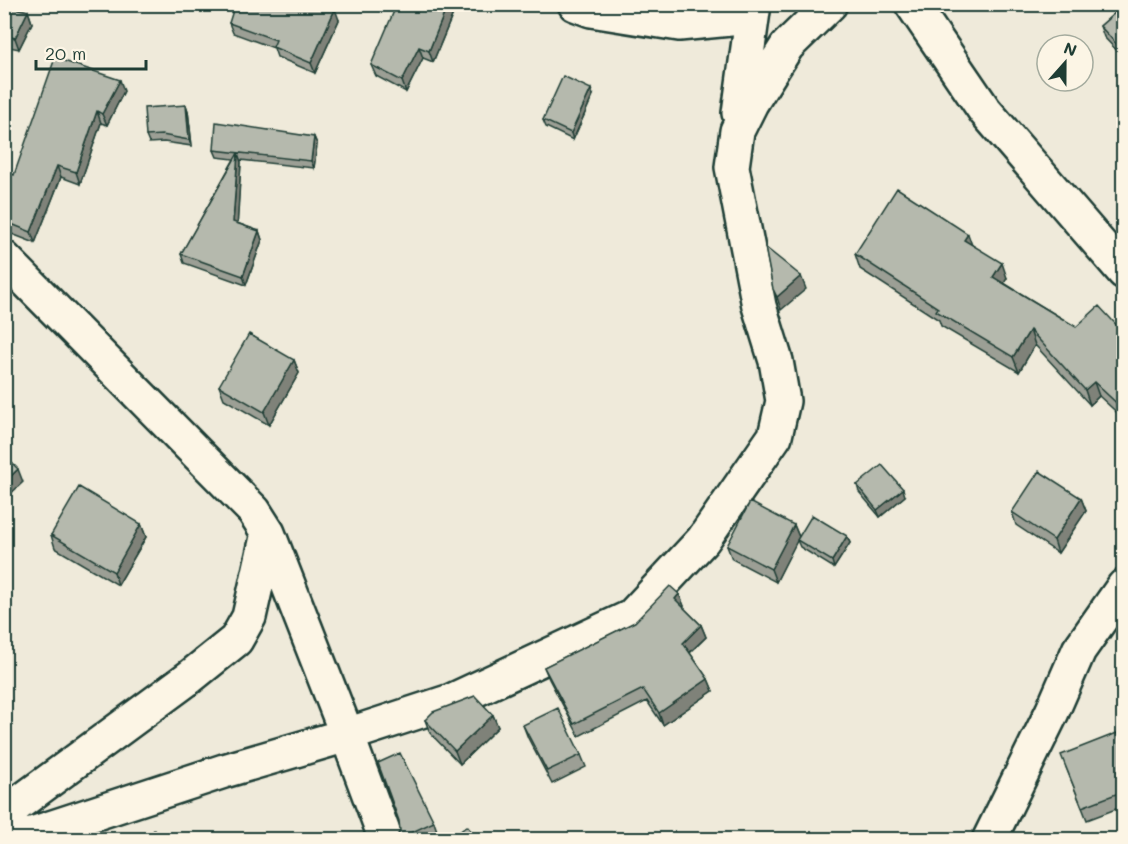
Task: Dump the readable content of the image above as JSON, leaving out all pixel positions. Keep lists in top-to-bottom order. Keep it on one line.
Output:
{"scale_bar":"20 m","north":"top"}
